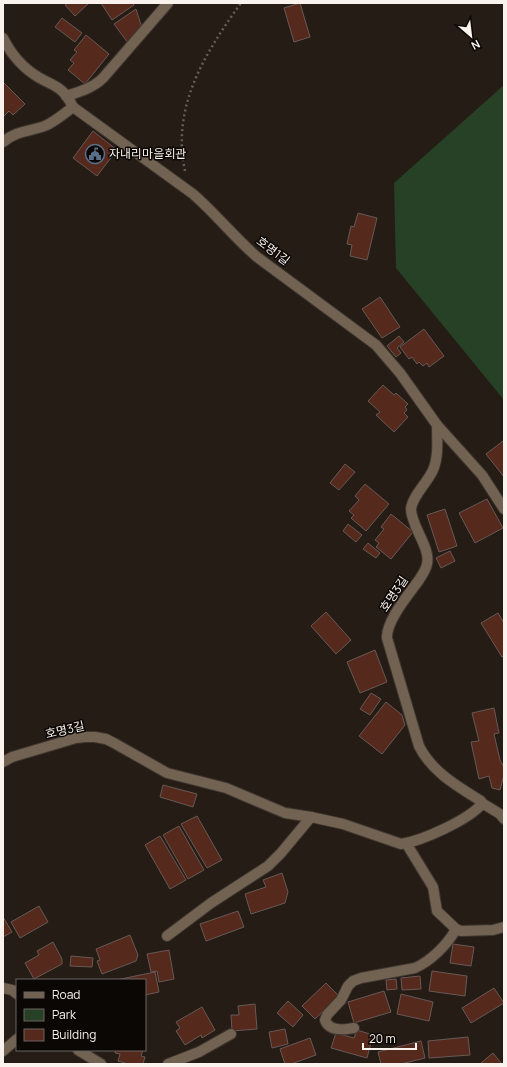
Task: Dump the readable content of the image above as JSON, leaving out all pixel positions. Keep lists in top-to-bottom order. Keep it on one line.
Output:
{"streets":{"street":["호명1길","호명3길"]},"crossings":[["호명1길","호명3길"]],"places":{"public building":["자내리마을회관"]},"legend":["Road","Park","Building"],"scale_bar":"20 m","north":"bottom right"}
